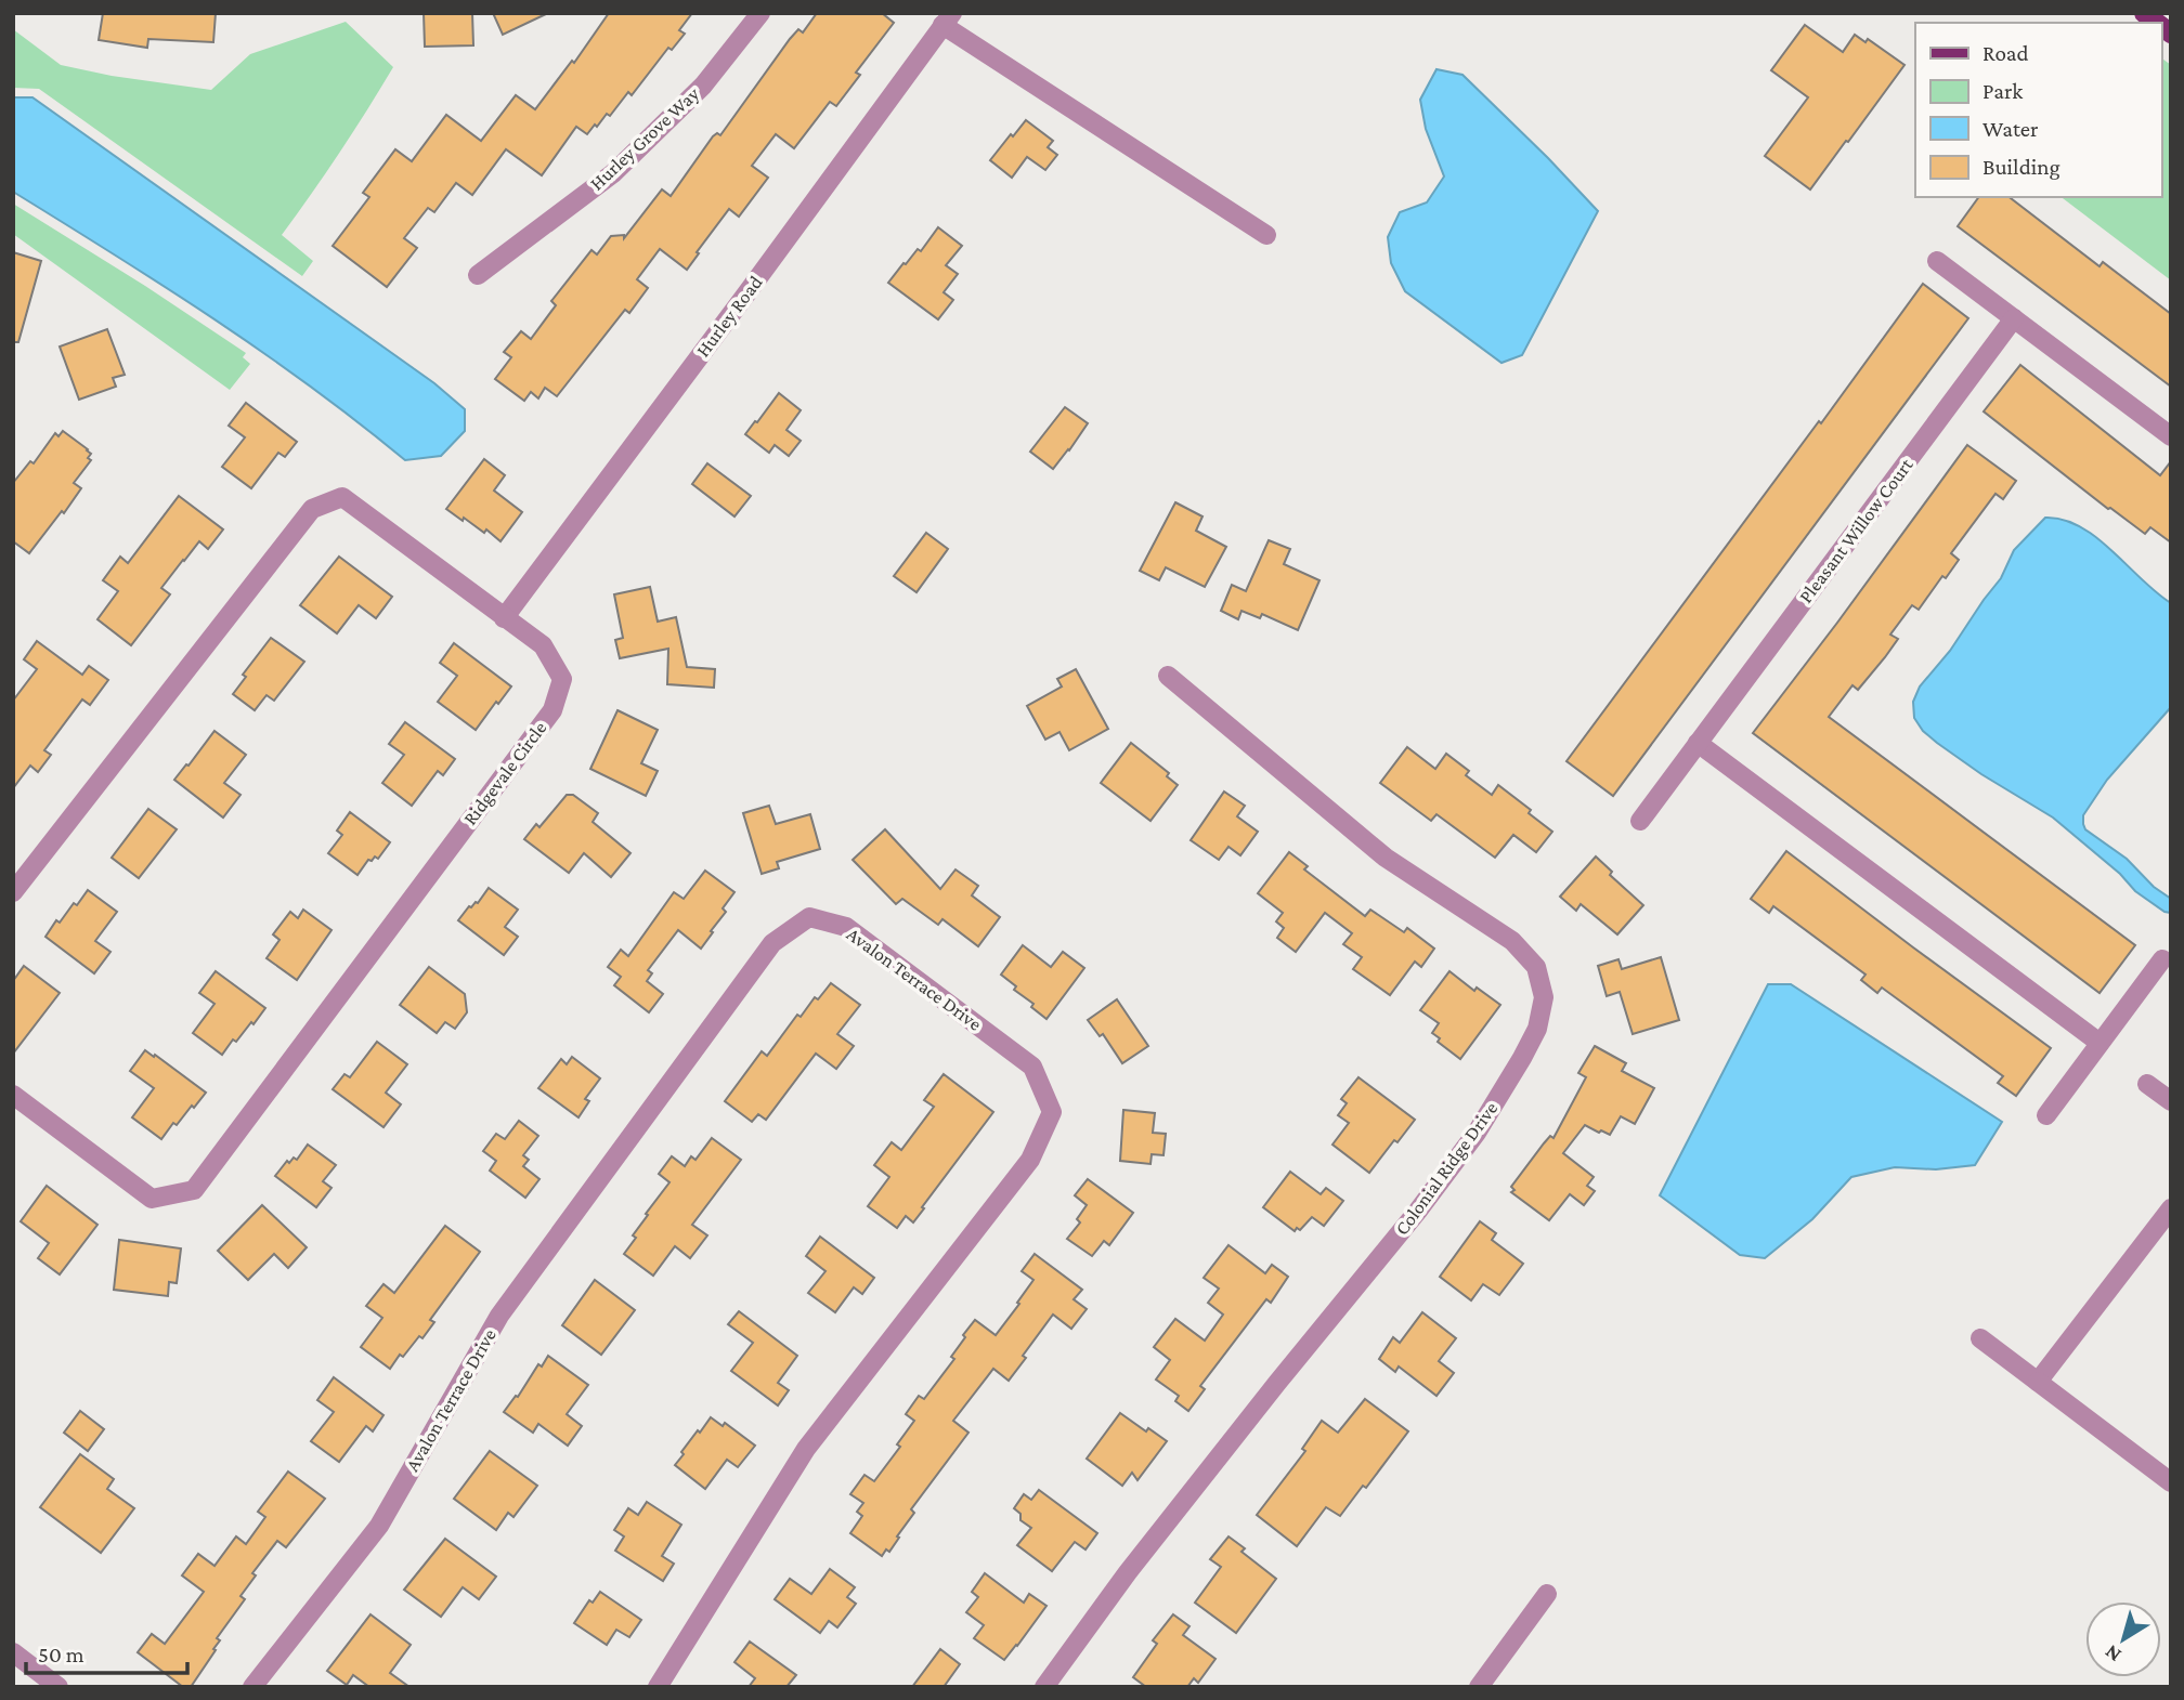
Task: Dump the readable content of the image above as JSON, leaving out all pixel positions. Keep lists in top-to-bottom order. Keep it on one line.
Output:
{"streets":{"street":["Hurley Grove Way","Hurley Road","Pleasant Willow Court","Ridgevale Circle","Avalon Terrace Drive","Colonial Ridge Drive"]},"crossings":[["Hurley Road","Ridgevale Circle"]],"legend":["Road","Park","Water","Building"],"scale_bar":"50 m","north":"bottom left"}
